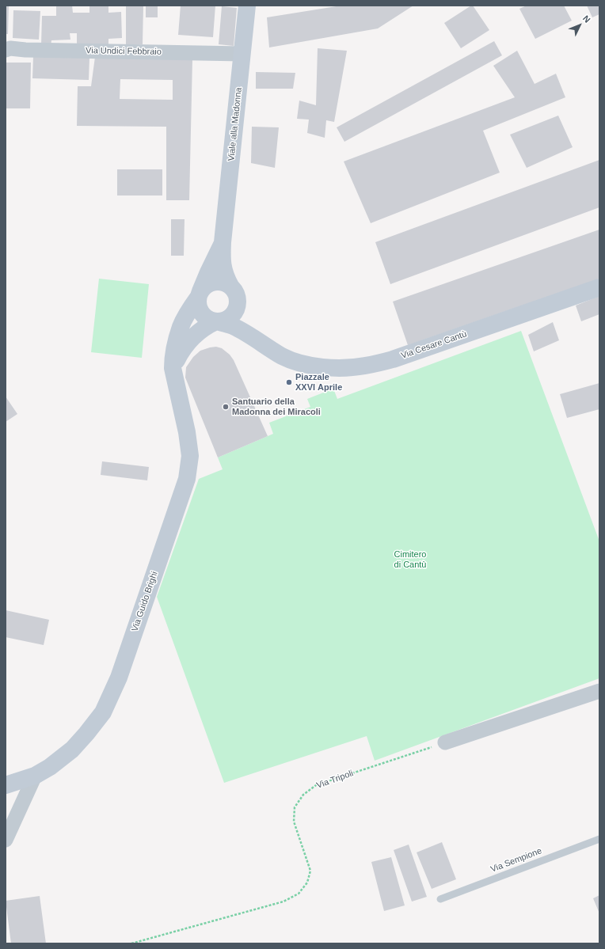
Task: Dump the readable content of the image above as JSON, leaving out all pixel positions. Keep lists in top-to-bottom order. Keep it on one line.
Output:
{"streets":{"street":["Via Undici Febbraio","Viale alla Madonna","Via Cesare Cantù","Via Guido Brighi"],"lane":["Via Sempione"],"path":["Via Tripoli"]},"crossings":[["Via Undici Febbraio","Viale alla Madonna"],["Viale alla Madonna","Via Cesare Cantù"],["Viale alla Madonna","Via Guido Brighi"],["Via Cesare Cantù","Via Guido Brighi"]],"parks":["Cimitero di Cantù"],"places":["Piazzale XXVI Aprile","Santuario della Madonna dei Miracoli"],"north":"top right"}
